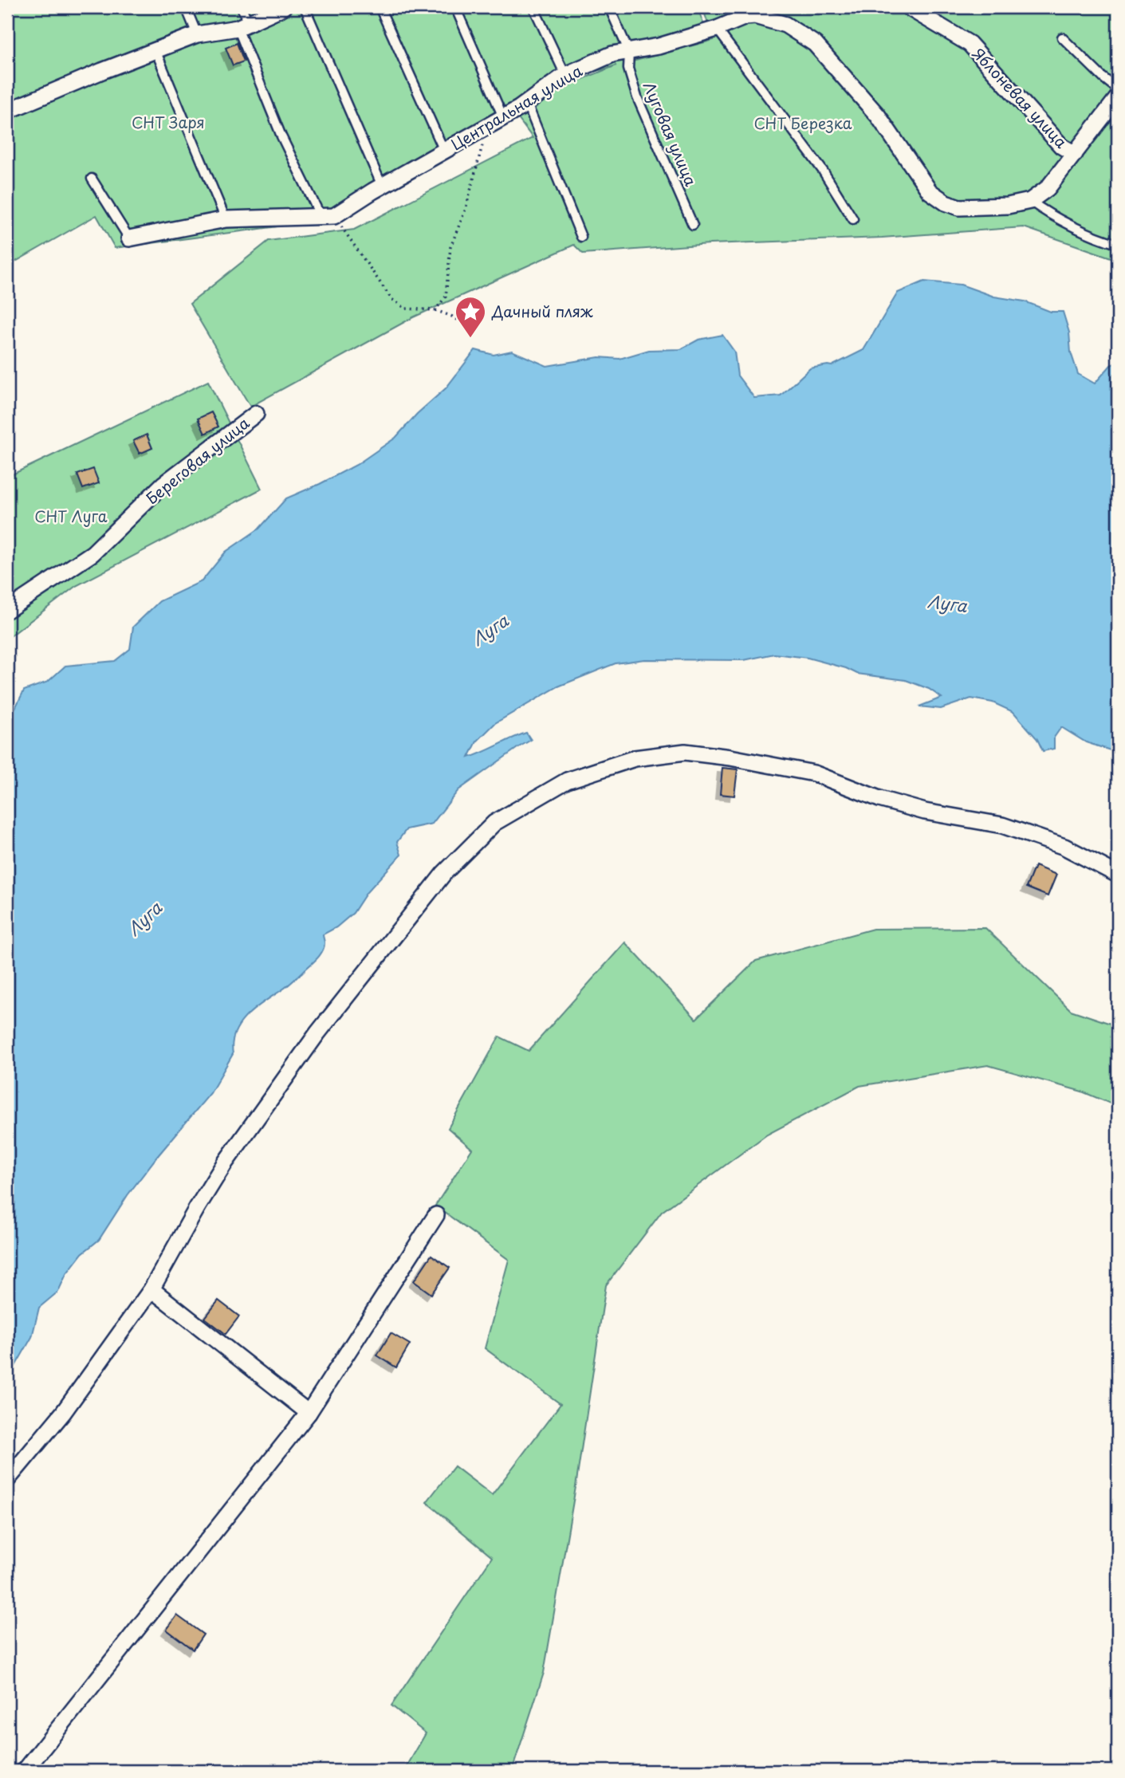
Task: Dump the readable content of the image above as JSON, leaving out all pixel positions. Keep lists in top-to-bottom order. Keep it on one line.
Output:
{"streets":{"street":["Яблоневая улица","Центральная улица","Береговая улица"],"lane":["Луговая улица"]},"crossings":[["Яблоневая улица","Центральная улица"],["Центральная улица","Луговая улица"]],"water":["Луга"],"parks":["СНТ Заря","СНТ Березка","СНТ Луга"],"places":{"place":["Дачный пляж"]}}
